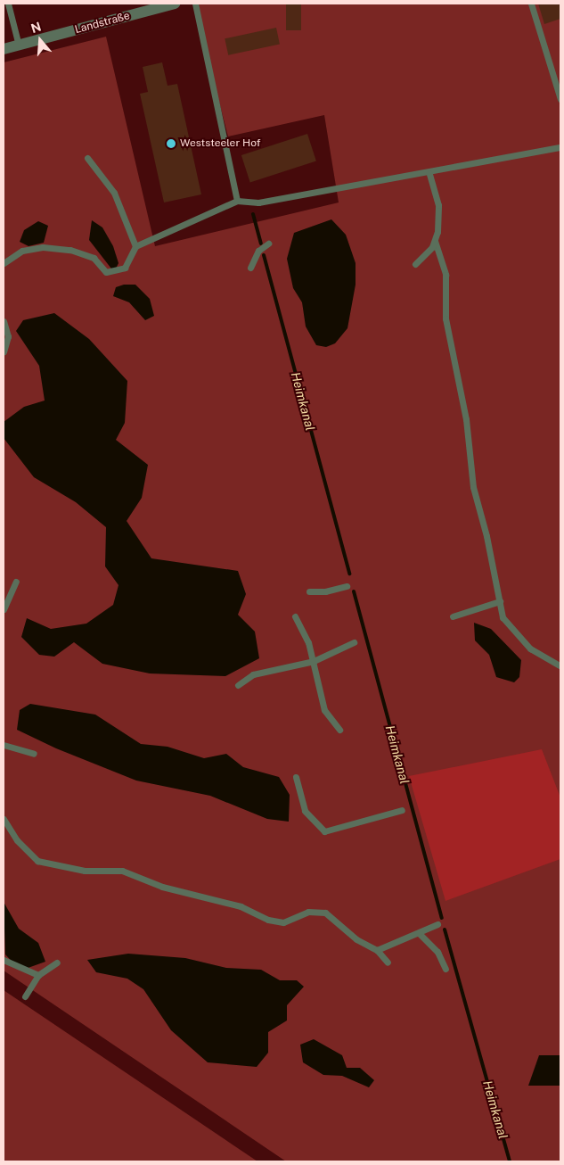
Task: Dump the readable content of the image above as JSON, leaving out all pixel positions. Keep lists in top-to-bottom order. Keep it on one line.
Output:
{"streets":{"street":["Landstraße"]},"water":["Heimkanal"],"places":["Weststeeler Hof"],"north":"top"}
